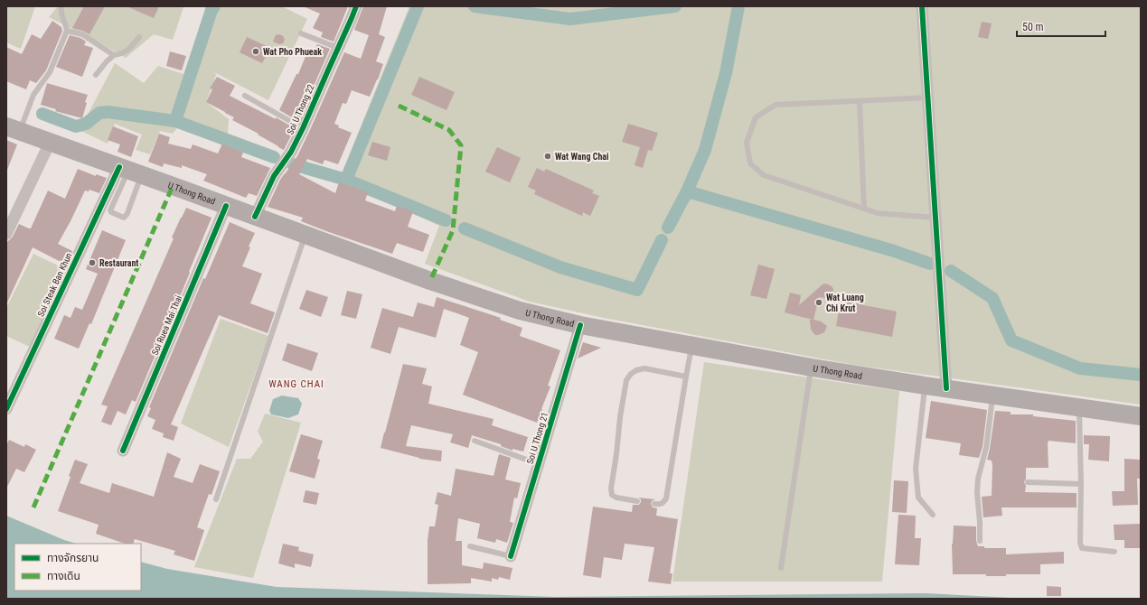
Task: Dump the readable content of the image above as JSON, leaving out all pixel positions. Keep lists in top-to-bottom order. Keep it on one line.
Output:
{"streets":{"main road":["U Thong Road"],"street":["Soi U Thong 22","Soi Steak Ban Khun","Soi Ruea Mai Thai","Soi U Thong 21"]},"crossings":[["Soi U Thong 22","U Thong Road"],["U Thong Road","Soi Steak Ban Khun"],["U Thong Road","Soi Ruea Mai Thai"],["U Thong Road","Soi U Thong 21"]],"districts":["WANG CHAI"],"places":["Wat Pho Phueak","Wat Wang Chai","Restaurant","Wat Luang Chi Krut"],"legend":["ทางจักรยาน","ทางเดิน"],"scale_bar":"50 m"}
